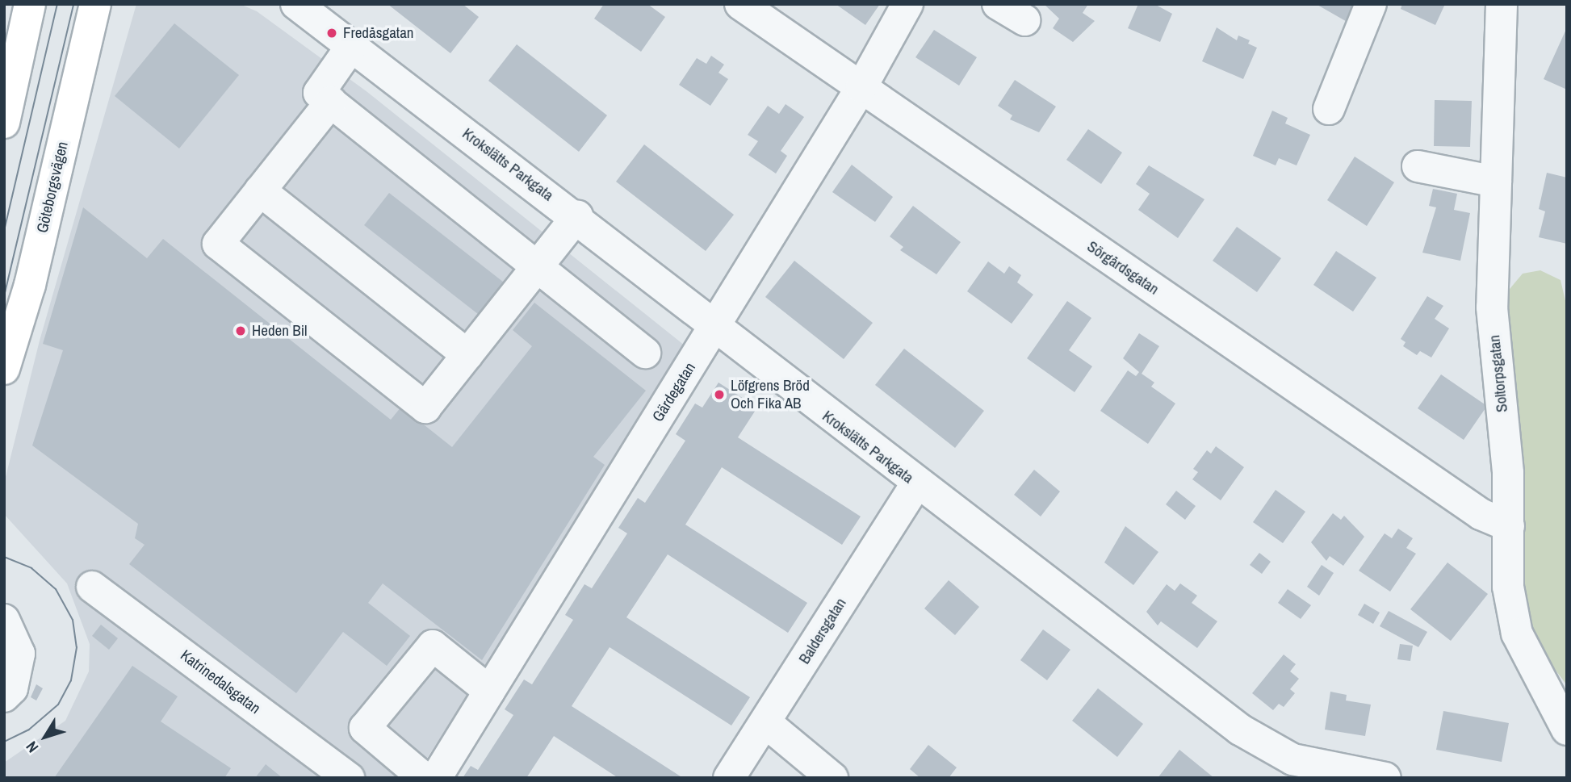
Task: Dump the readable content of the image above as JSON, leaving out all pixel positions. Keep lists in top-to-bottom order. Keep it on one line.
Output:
{"streets":{"main road":["Göteborgsvägen"],"street":["Krokslätts Parkgata","Sörgårdsgatan","Soltorpsgatan","Gärdegatan","Baldersgatan","Katrinedalsgatan"]},"crossings":[["Krokslätts Parkgata","Gärdegatan"],["Krokslätts Parkgata","Baldersgatan"],["Sörgårdsgatan","Soltorpsgatan"],["Sörgårdsgatan","Gärdegatan"]],"places":["Fredåsgatan","Heden Bil","Löfgrens Bröd Och Fika AB"],"north":"bottom left"}
